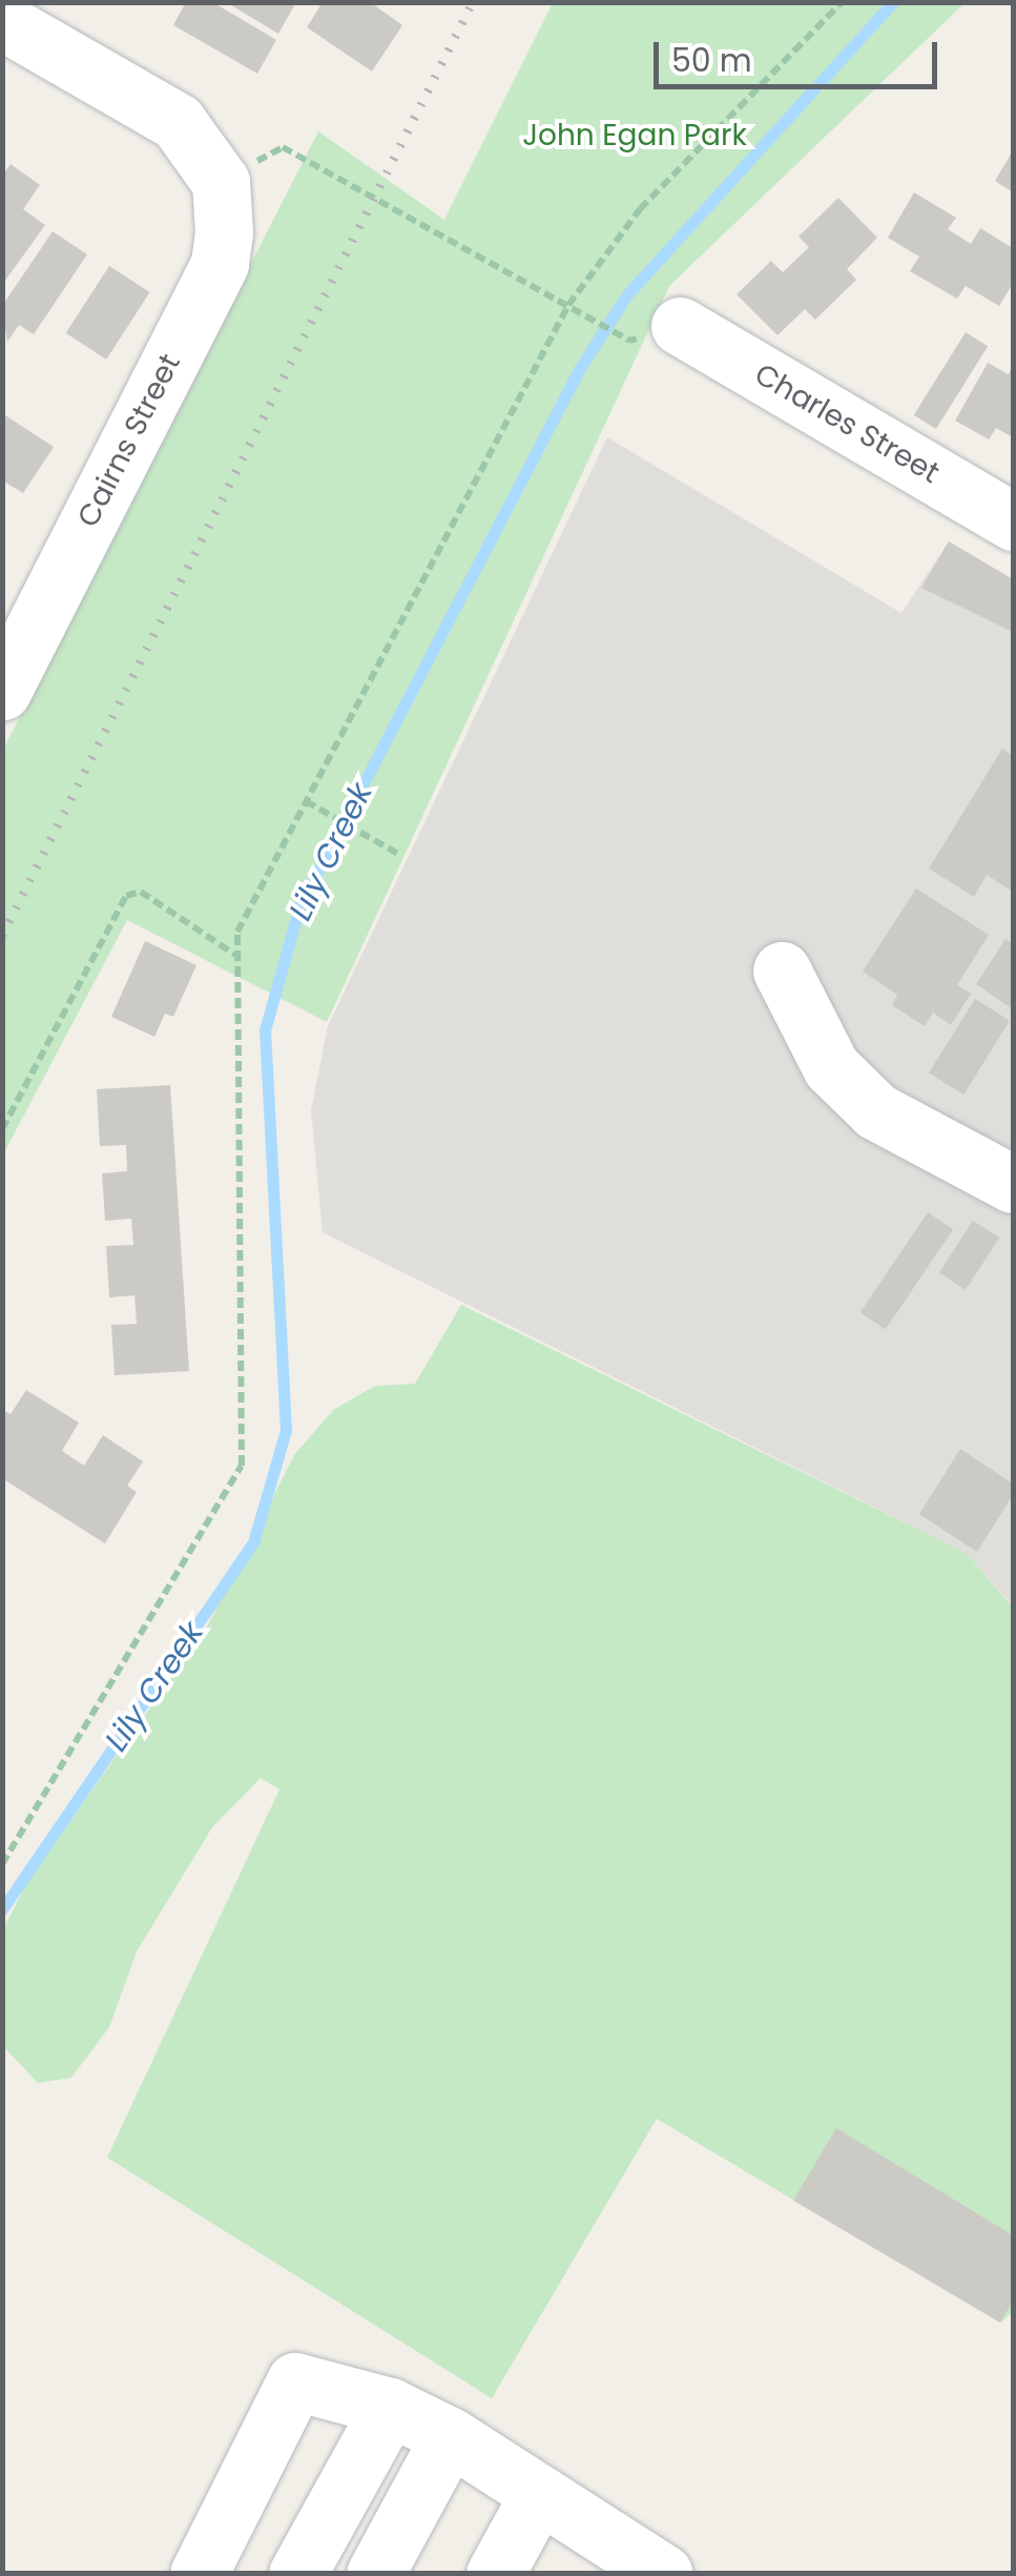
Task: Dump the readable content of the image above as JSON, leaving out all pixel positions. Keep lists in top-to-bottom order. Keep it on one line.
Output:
{"streets":{"street":["Charles Street","Cairns Street"]},"water":["Lily Creek"],"parks":["John Egan Park"],"scale_bar":"50 m"}
